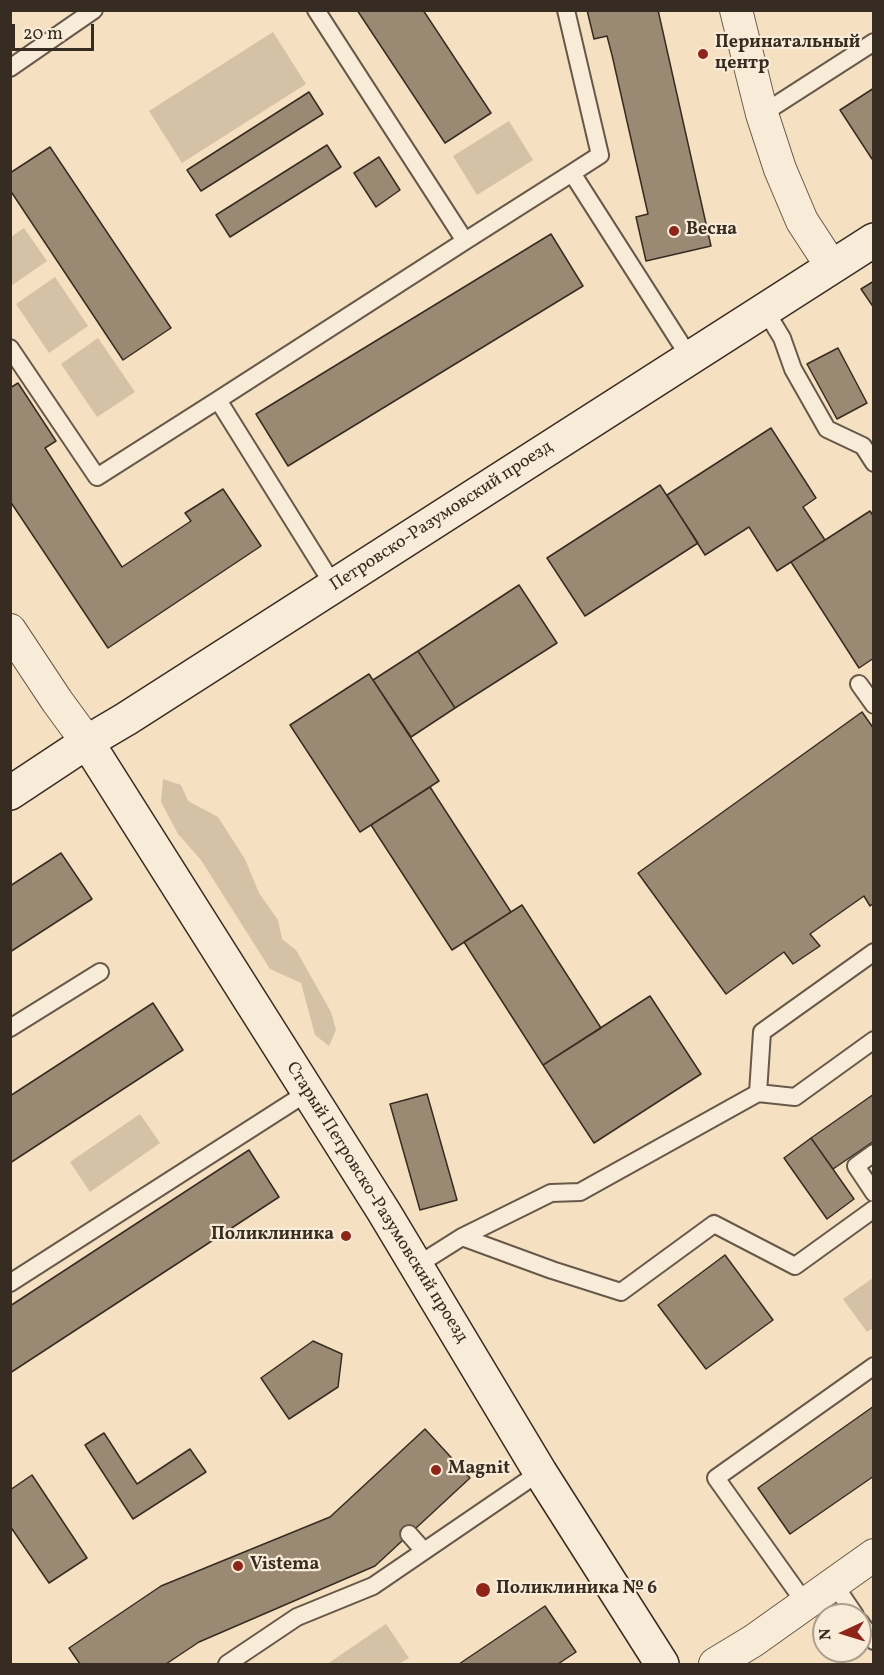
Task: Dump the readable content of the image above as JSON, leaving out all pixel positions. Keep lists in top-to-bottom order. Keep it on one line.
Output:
{"streets":{"street":["Петровско-Разумовский проезд","Старый Петровско-Разумовский проезд"]},"crossings":[["Петровско-Разумовский проезд","Старый Петровско-Разумовский проезд"]],"places":["Перинатальный центр","Весна","Поликлиника","Magnit","Vistema","Поликлиника № 6"],"scale_bar":"20 m","north":"left"}
